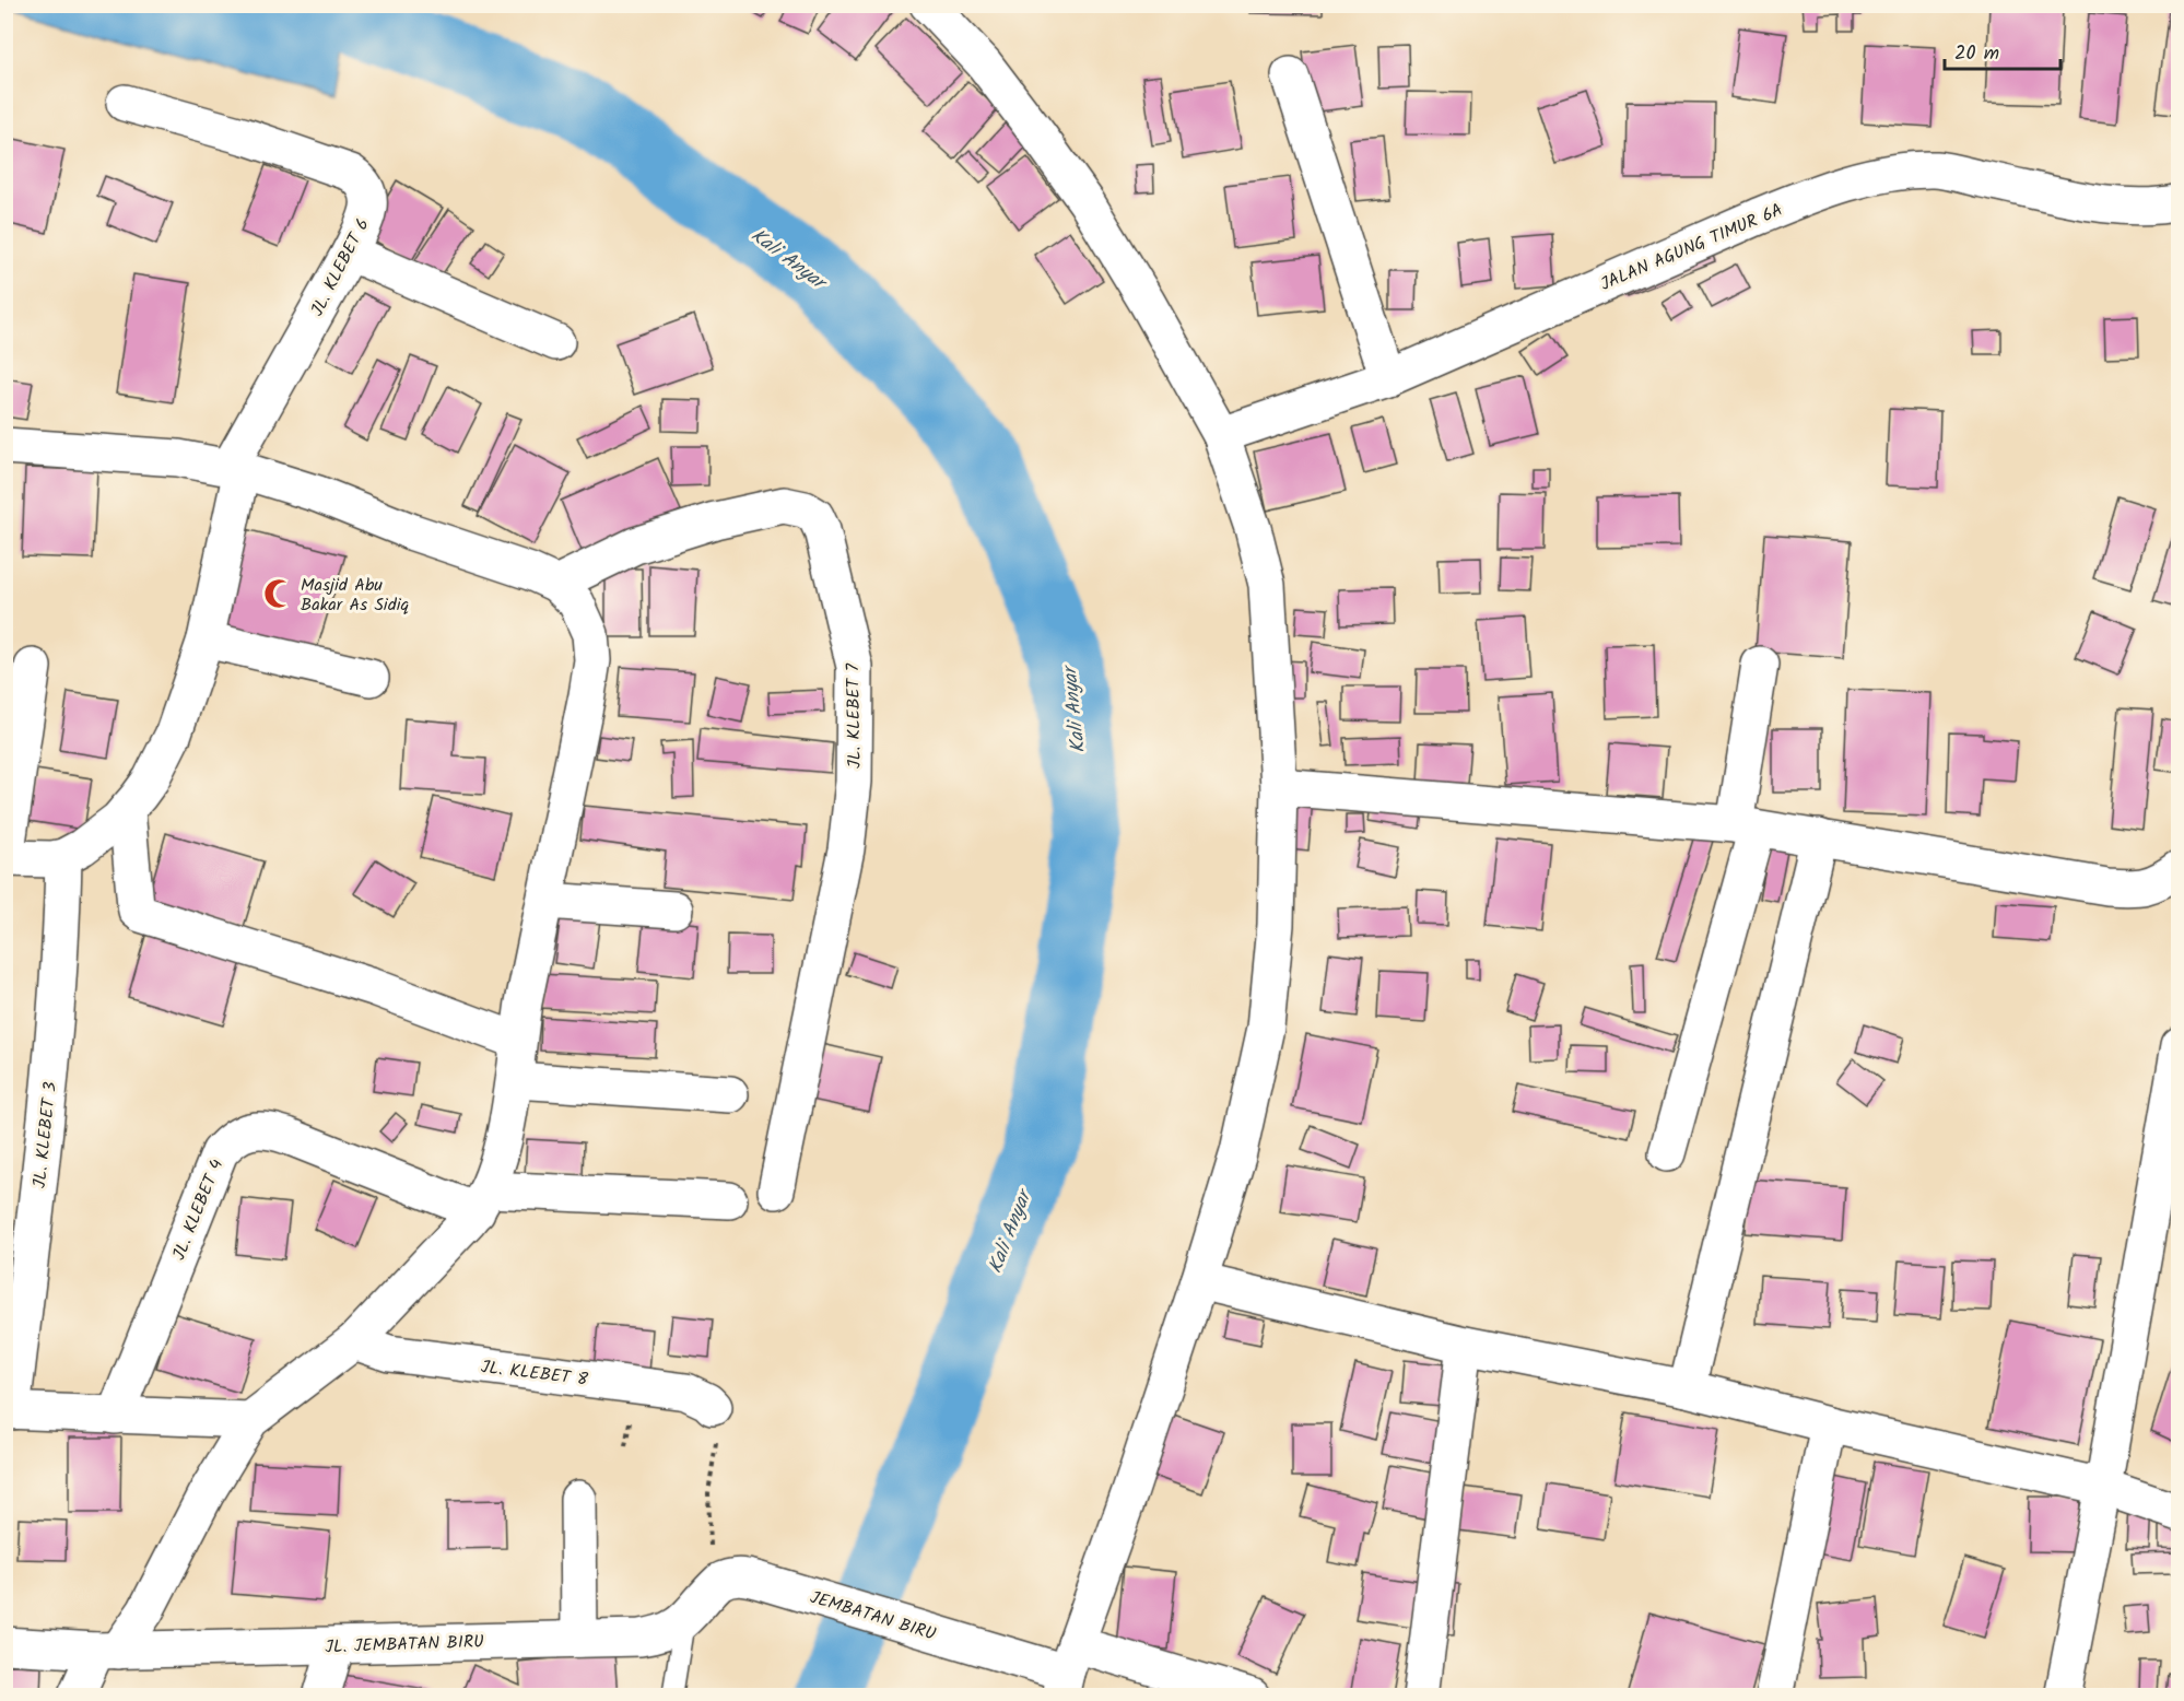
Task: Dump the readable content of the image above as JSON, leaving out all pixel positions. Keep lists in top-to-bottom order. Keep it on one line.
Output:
{"streets":{"street":["JALAN AGUNG TIMUR 6A","JL. KLEBET 6","JL. KLEBET 7","JL. KLEBET 3","JL. KLEBET 4","JL. KLEBET 8","JEMBATAN BIRU","JL. JEMBATAN BIRU"]},"crossings":[["JL. KLEBET 6","JL. KLEBET 3"],["JEMBATAN BIRU","JL. JEMBATAN BIRU"]],"water":["Kali Anyar"],"places":{"mosque":["Masjid Abu Bakar As Sidiq"]},"scale_bar":"20 m"}
